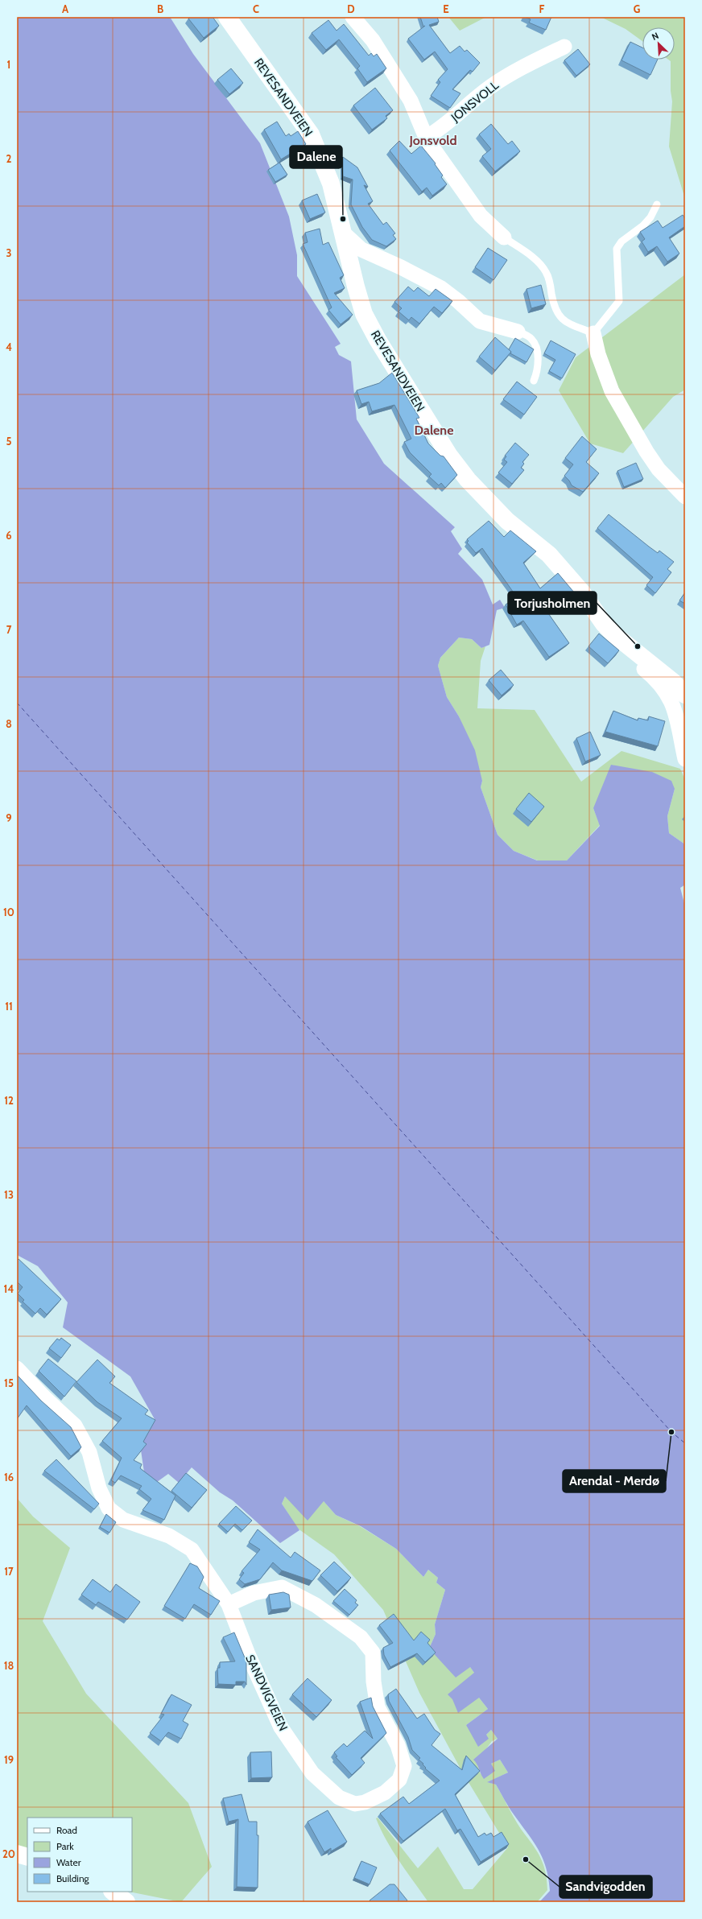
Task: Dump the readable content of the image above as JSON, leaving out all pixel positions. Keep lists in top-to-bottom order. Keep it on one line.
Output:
{"streets":{"main road":["REVESANDVEIEN"],"street":["JONSVOLL","SANDVIGVEIEN"]},"districts":["Jonsvold","Dalene"],"places":["Dalene","Torjusholmen","Arendal - Merdø","Sandvigodden"],"legend":["Road","Park","Water","Building"],"north":"top left","grid":{"columns":["A","B","C","D","E","F","G"],"rows":["1","2","3","4","5","6","7","8","9","10","11","12","13","14","15","16","17","18","19","20"]}}
